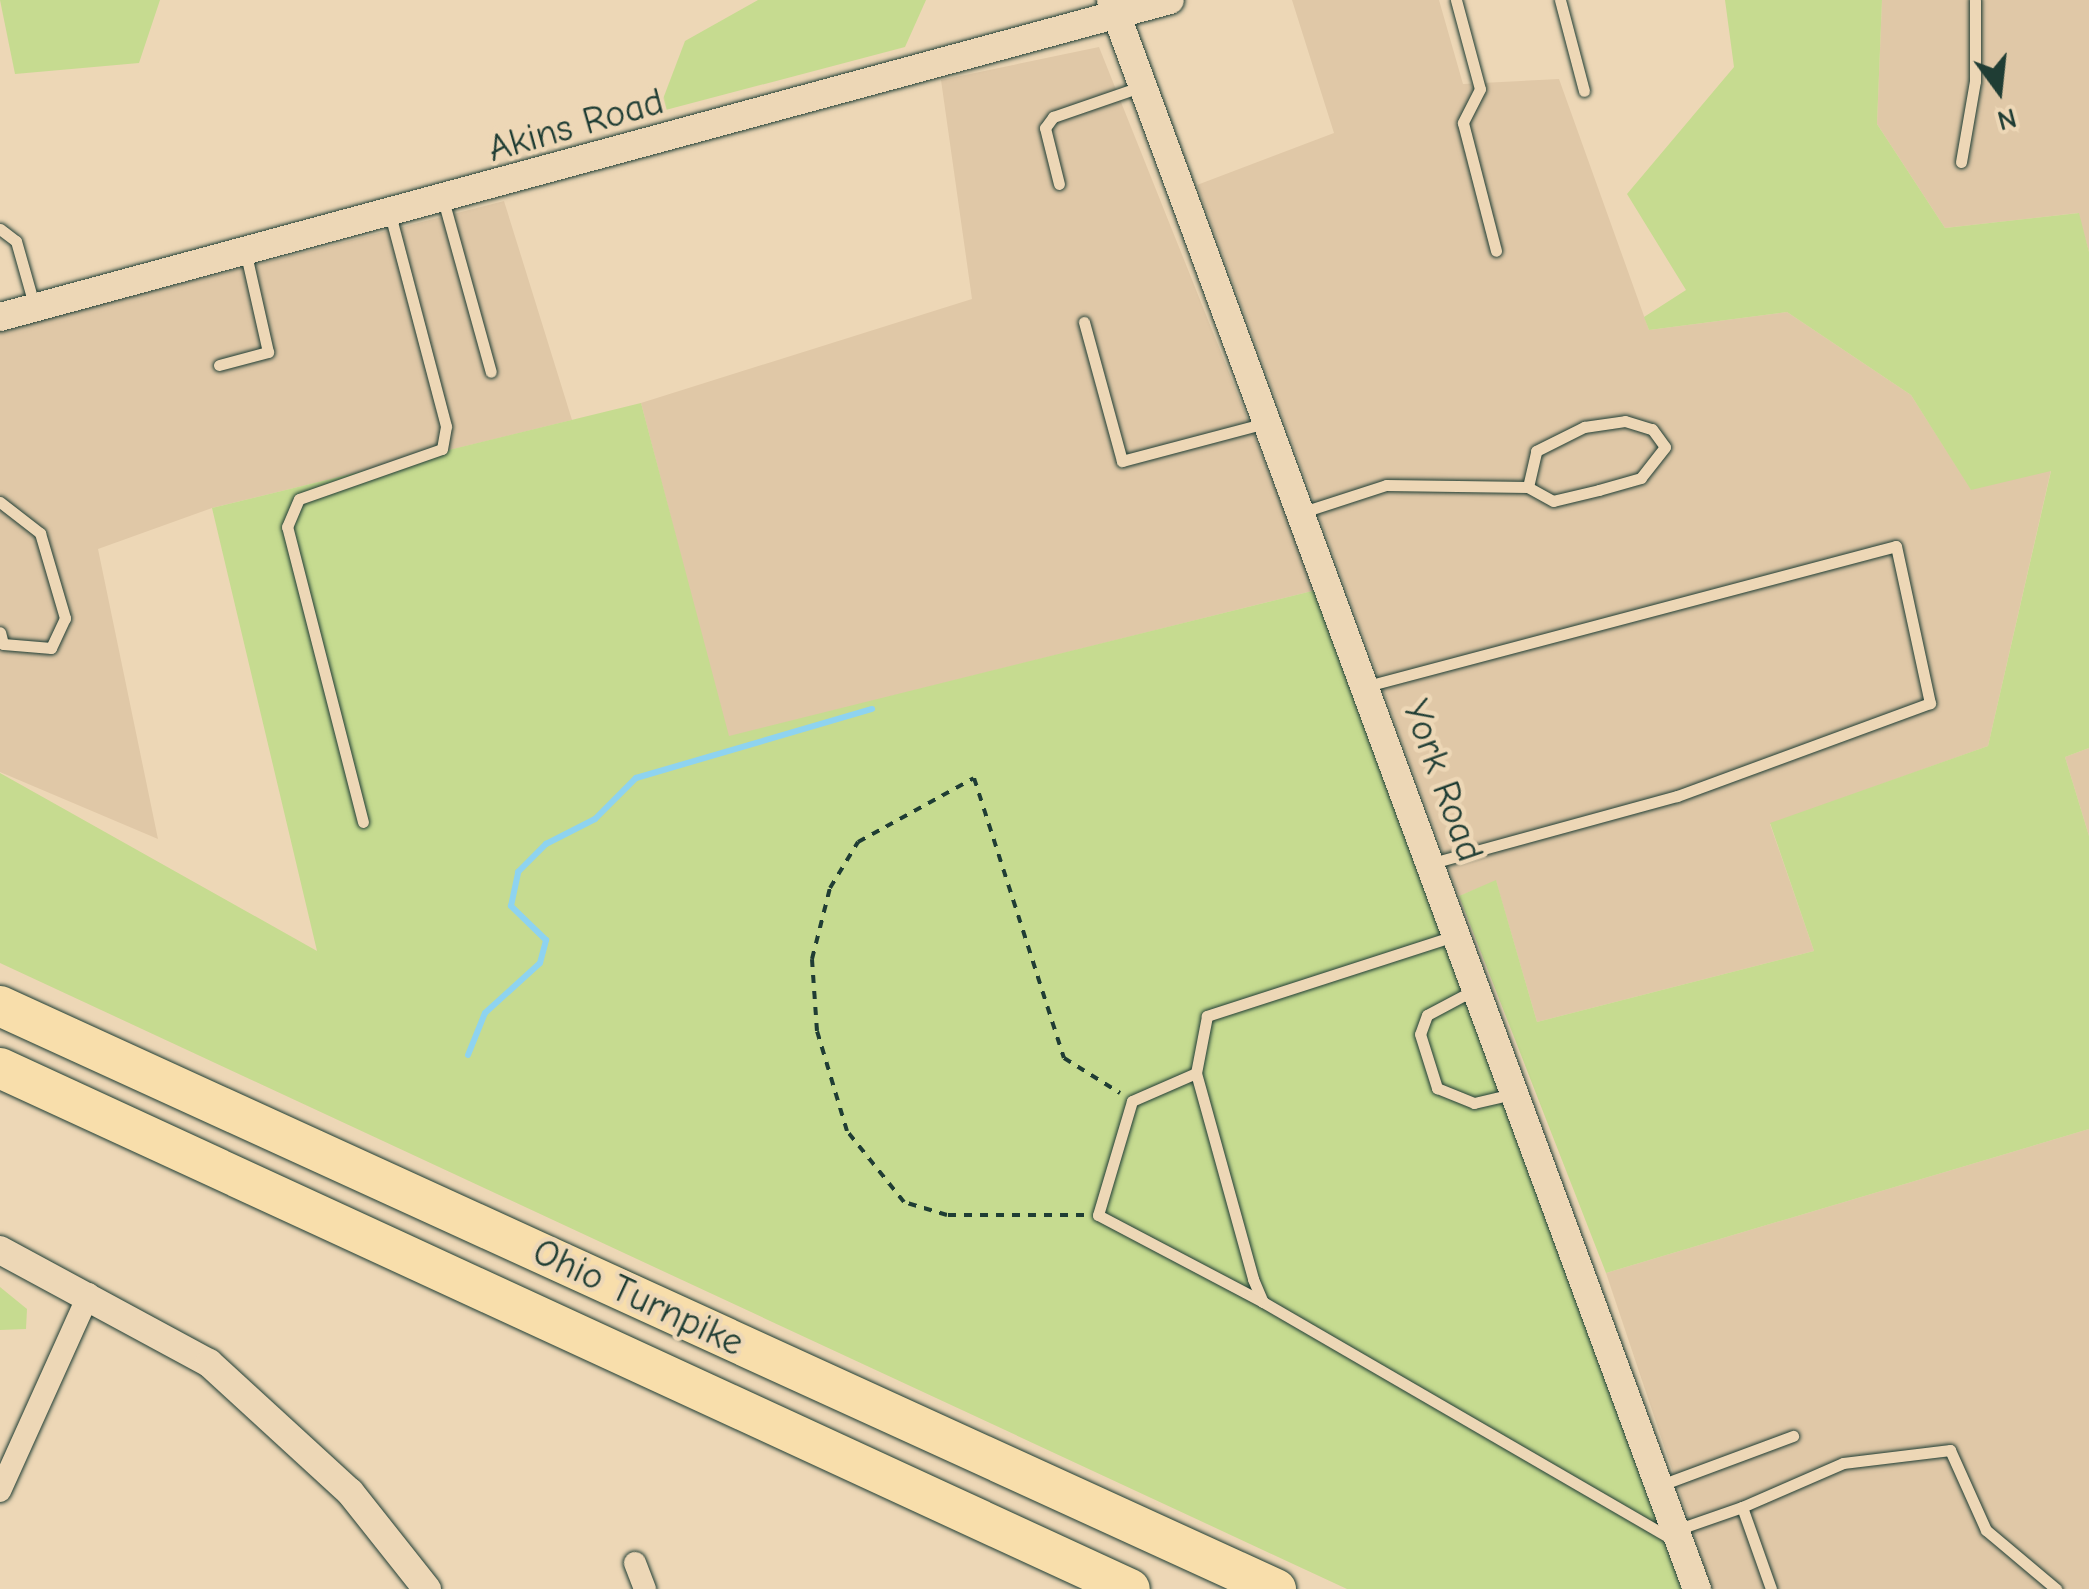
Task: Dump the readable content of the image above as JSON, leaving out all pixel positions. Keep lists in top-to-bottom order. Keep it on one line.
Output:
{"streets":{"highway":["Ohio Turnpike"],"street":["Akins Road","York Road"]},"crossings":[["Akins Road","York Road"]],"north":"bottom"}
